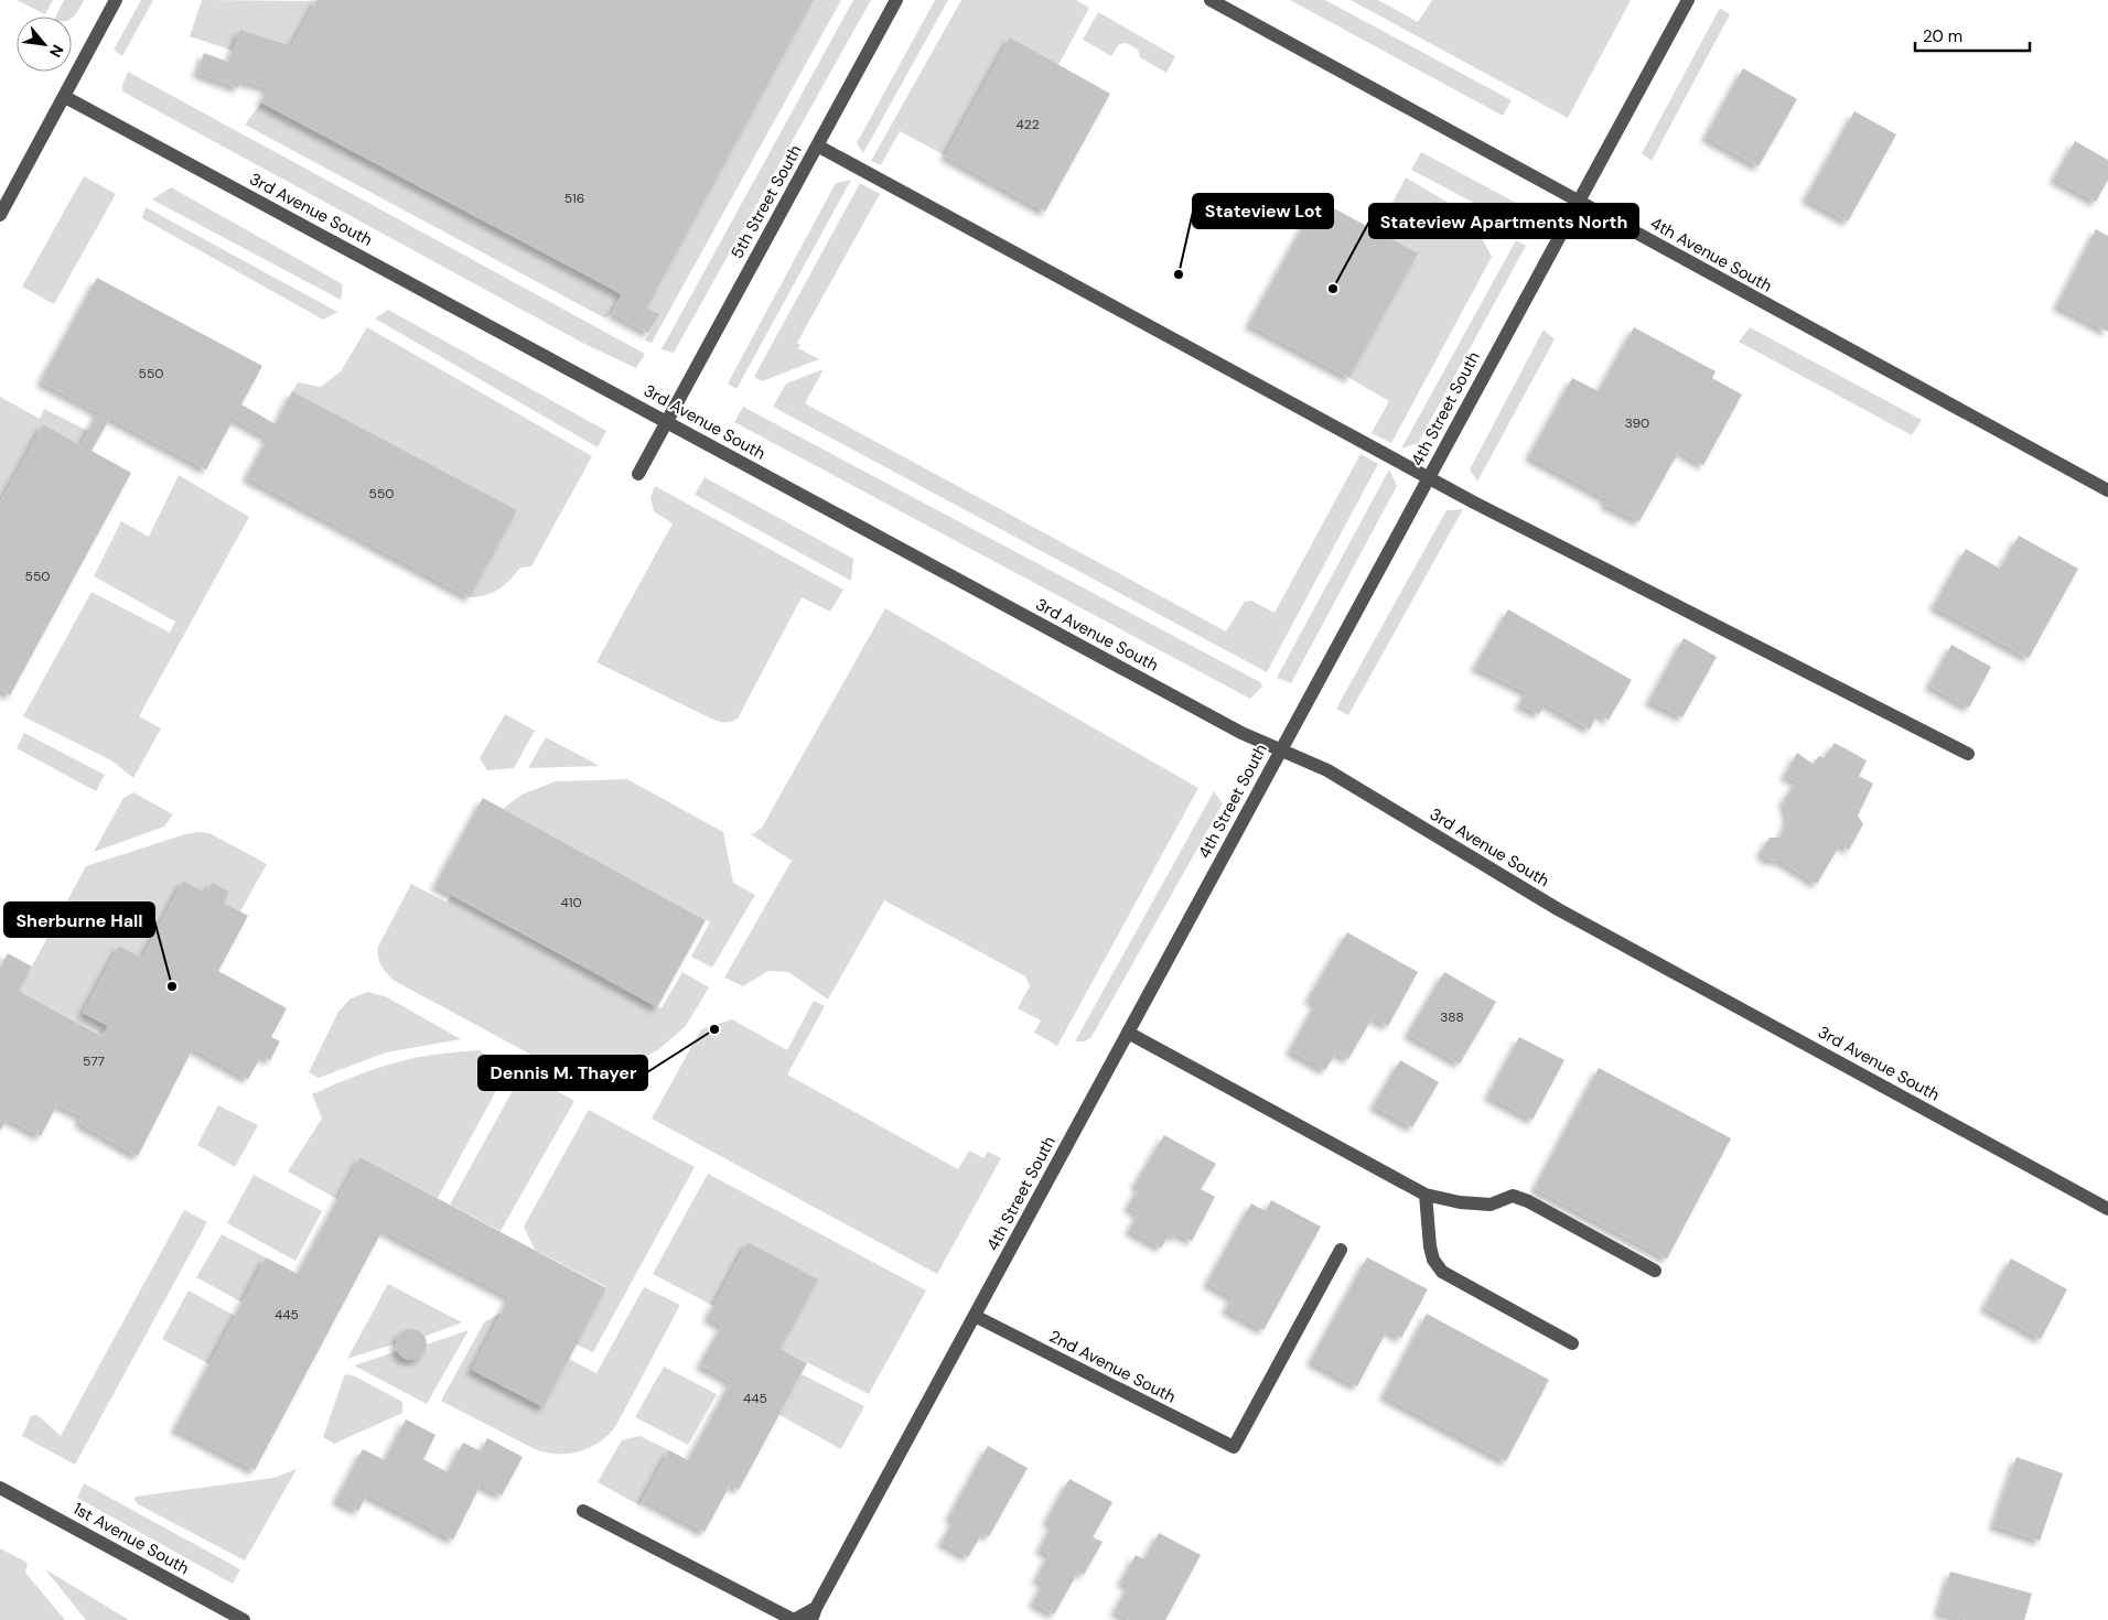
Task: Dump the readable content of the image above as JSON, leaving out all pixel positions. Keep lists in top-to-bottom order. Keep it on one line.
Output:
{"streets":{"street":["5th Street South","3rd Avenue South","4th Avenue South","4th Street South","2nd Avenue South","1st Avenue South"]},"crossings":[["5th Street South","3rd Avenue South"],["3rd Avenue South","4th Street South"],["4th Avenue South","4th Street South"],["4th Street South","2nd Avenue South"]],"places":["Stateview Lot","Stateview Apartments North","Sherburne Hall","Dennis M. Thayer"],"house_numbers":["422","516","550","390","550","550","410","388","577","445","445"],"scale_bar":"20 m","north":"bottom right"}
